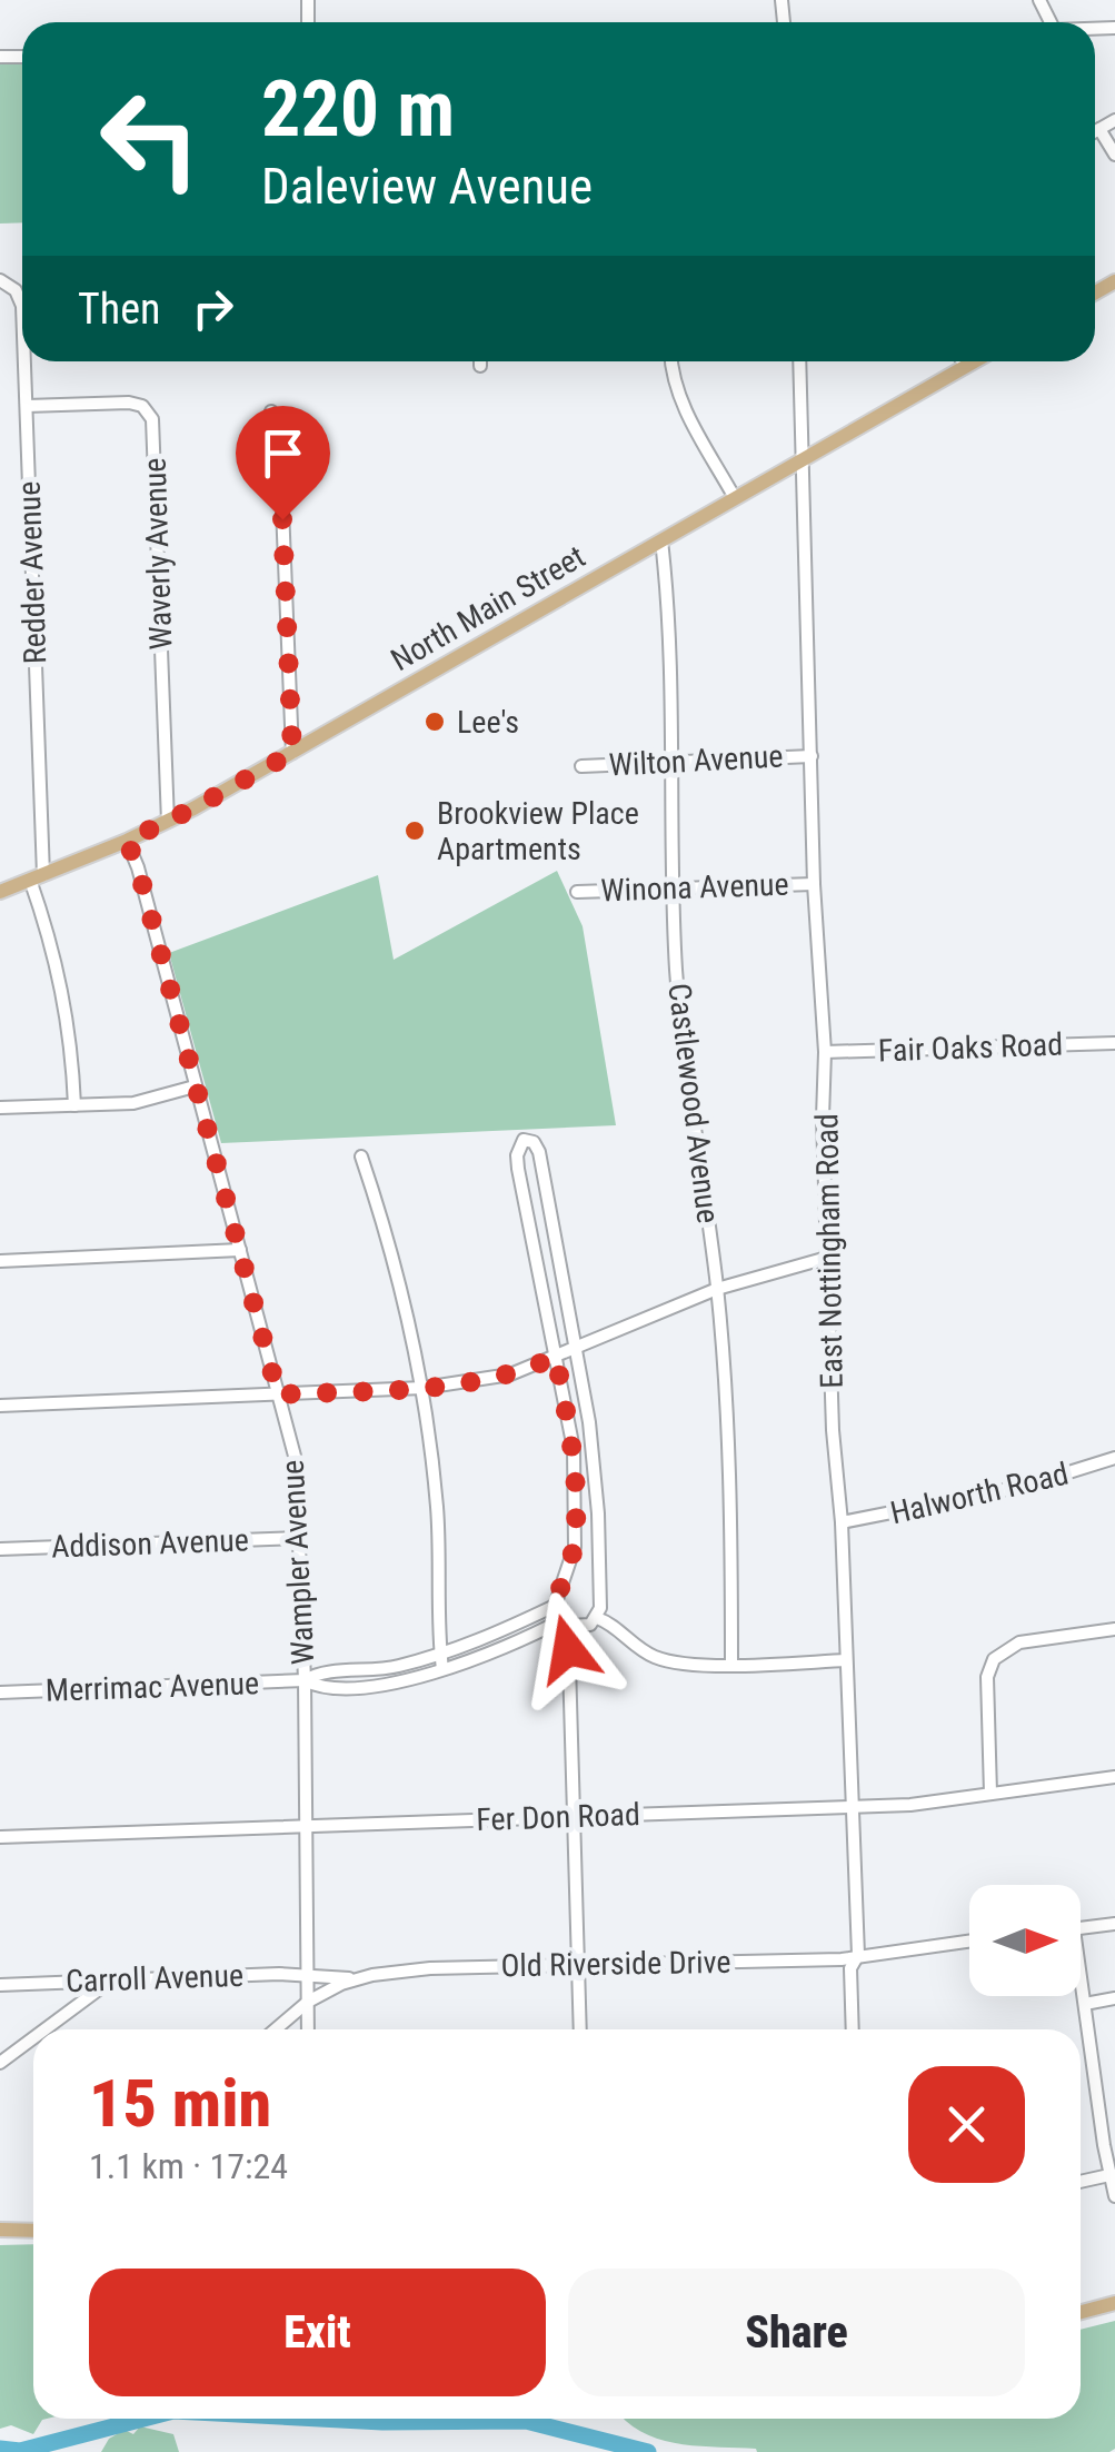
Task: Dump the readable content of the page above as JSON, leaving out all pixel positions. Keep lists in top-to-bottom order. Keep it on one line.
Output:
{"streets":{"main road":["North Main Street"],"street":["Waverly Avenue","Redder Avenue","Wilton Avenue","Winona Avenue","Fair Oaks Road","Castlewood Avenue","East Nottingham Road","Halworth Road","Addison Avenue","Wampler Avenue","Merrimac Avenue","Fer Don Road","Old Riverside Drive","Carroll Avenue"]},"crossings":[["Waverly Avenue","Redder Avenue"],["Waverly Avenue","North Main Street"],["Redder Avenue","North Main Street"],["North Main Street","Castlewood Avenue"],["North Main Street","East Nottingham Road"],["North Main Street","Wampler Avenue"],["Wilton Avenue","Castlewood Avenue"],["Wilton Avenue","East Nottingham Road"],["Winona Avenue","Castlewood Avenue"],["Winona Avenue","East Nottingham Road"],["Fair Oaks Road","East Nottingham Road"],["East Nottingham Road","Halworth Road"],["East Nottingham Road","Fer Don Road"],["East Nottingham Road","Old Riverside Drive"],["Addison Avenue","Wampler Avenue"],["Wampler Avenue","Merrimac Avenue"],["Wampler Avenue","Fer Don Road"],["Wampler Avenue","Old Riverside Drive"],["Wampler Avenue","Carroll Avenue"],["Old Riverside Drive","Carroll Avenue"]],"places":["Lee's","Brookview Place Apartments"],"north":"right","page":{"turn":["220 m","Daleview Avenue"],"then":"Then","heading":["15 min","1.1 km · 17:24"],"buttons":["Exit","Share"]}}
